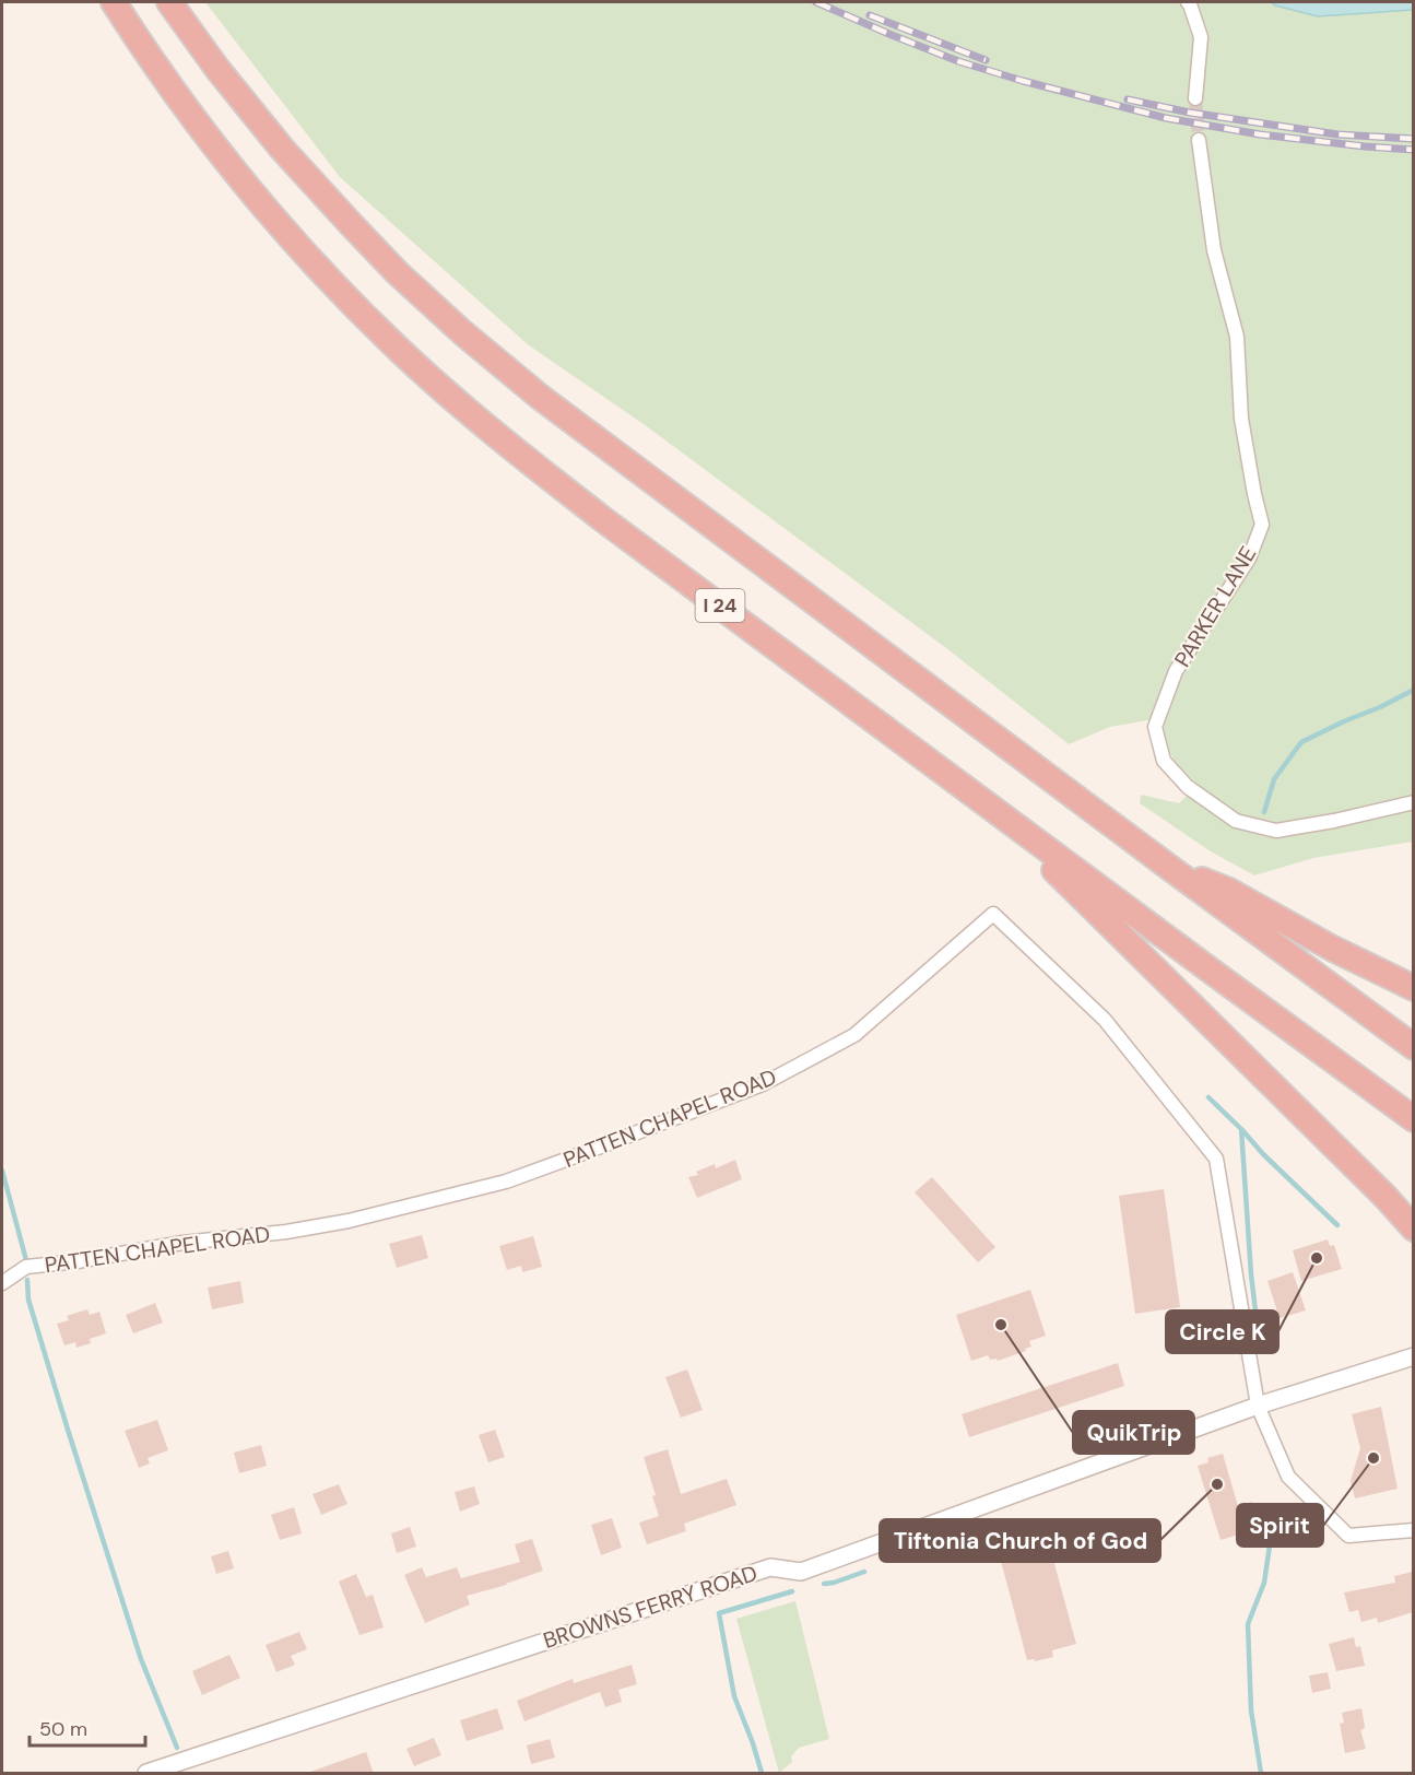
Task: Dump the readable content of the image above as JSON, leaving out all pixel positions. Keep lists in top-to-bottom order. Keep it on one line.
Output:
{"streets":{"highway":["I 24"],"street":["PARKER LANE","PATTEN CHAPEL ROAD","BROWNS FERRY ROAD"]},"crossings":[["PATTEN CHAPEL ROAD","BROWNS FERRY ROAD"]],"places":["Circle K","QuikTrip","Spirit","Tiftonia Church of God"],"scale_bar":"50 m"}
